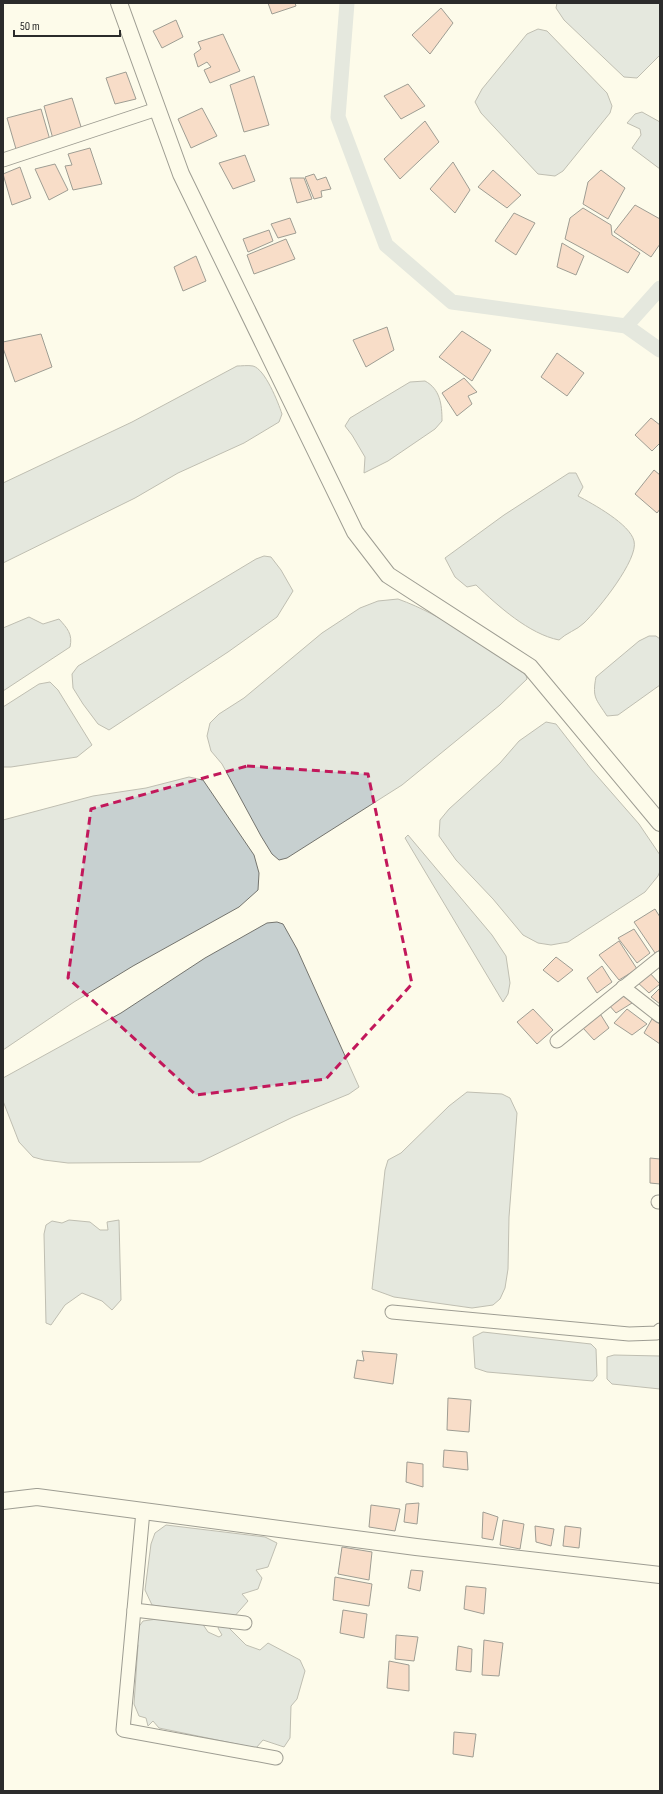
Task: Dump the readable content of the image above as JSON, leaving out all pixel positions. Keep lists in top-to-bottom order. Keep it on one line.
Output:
{"scale_bar":"50 m"}
